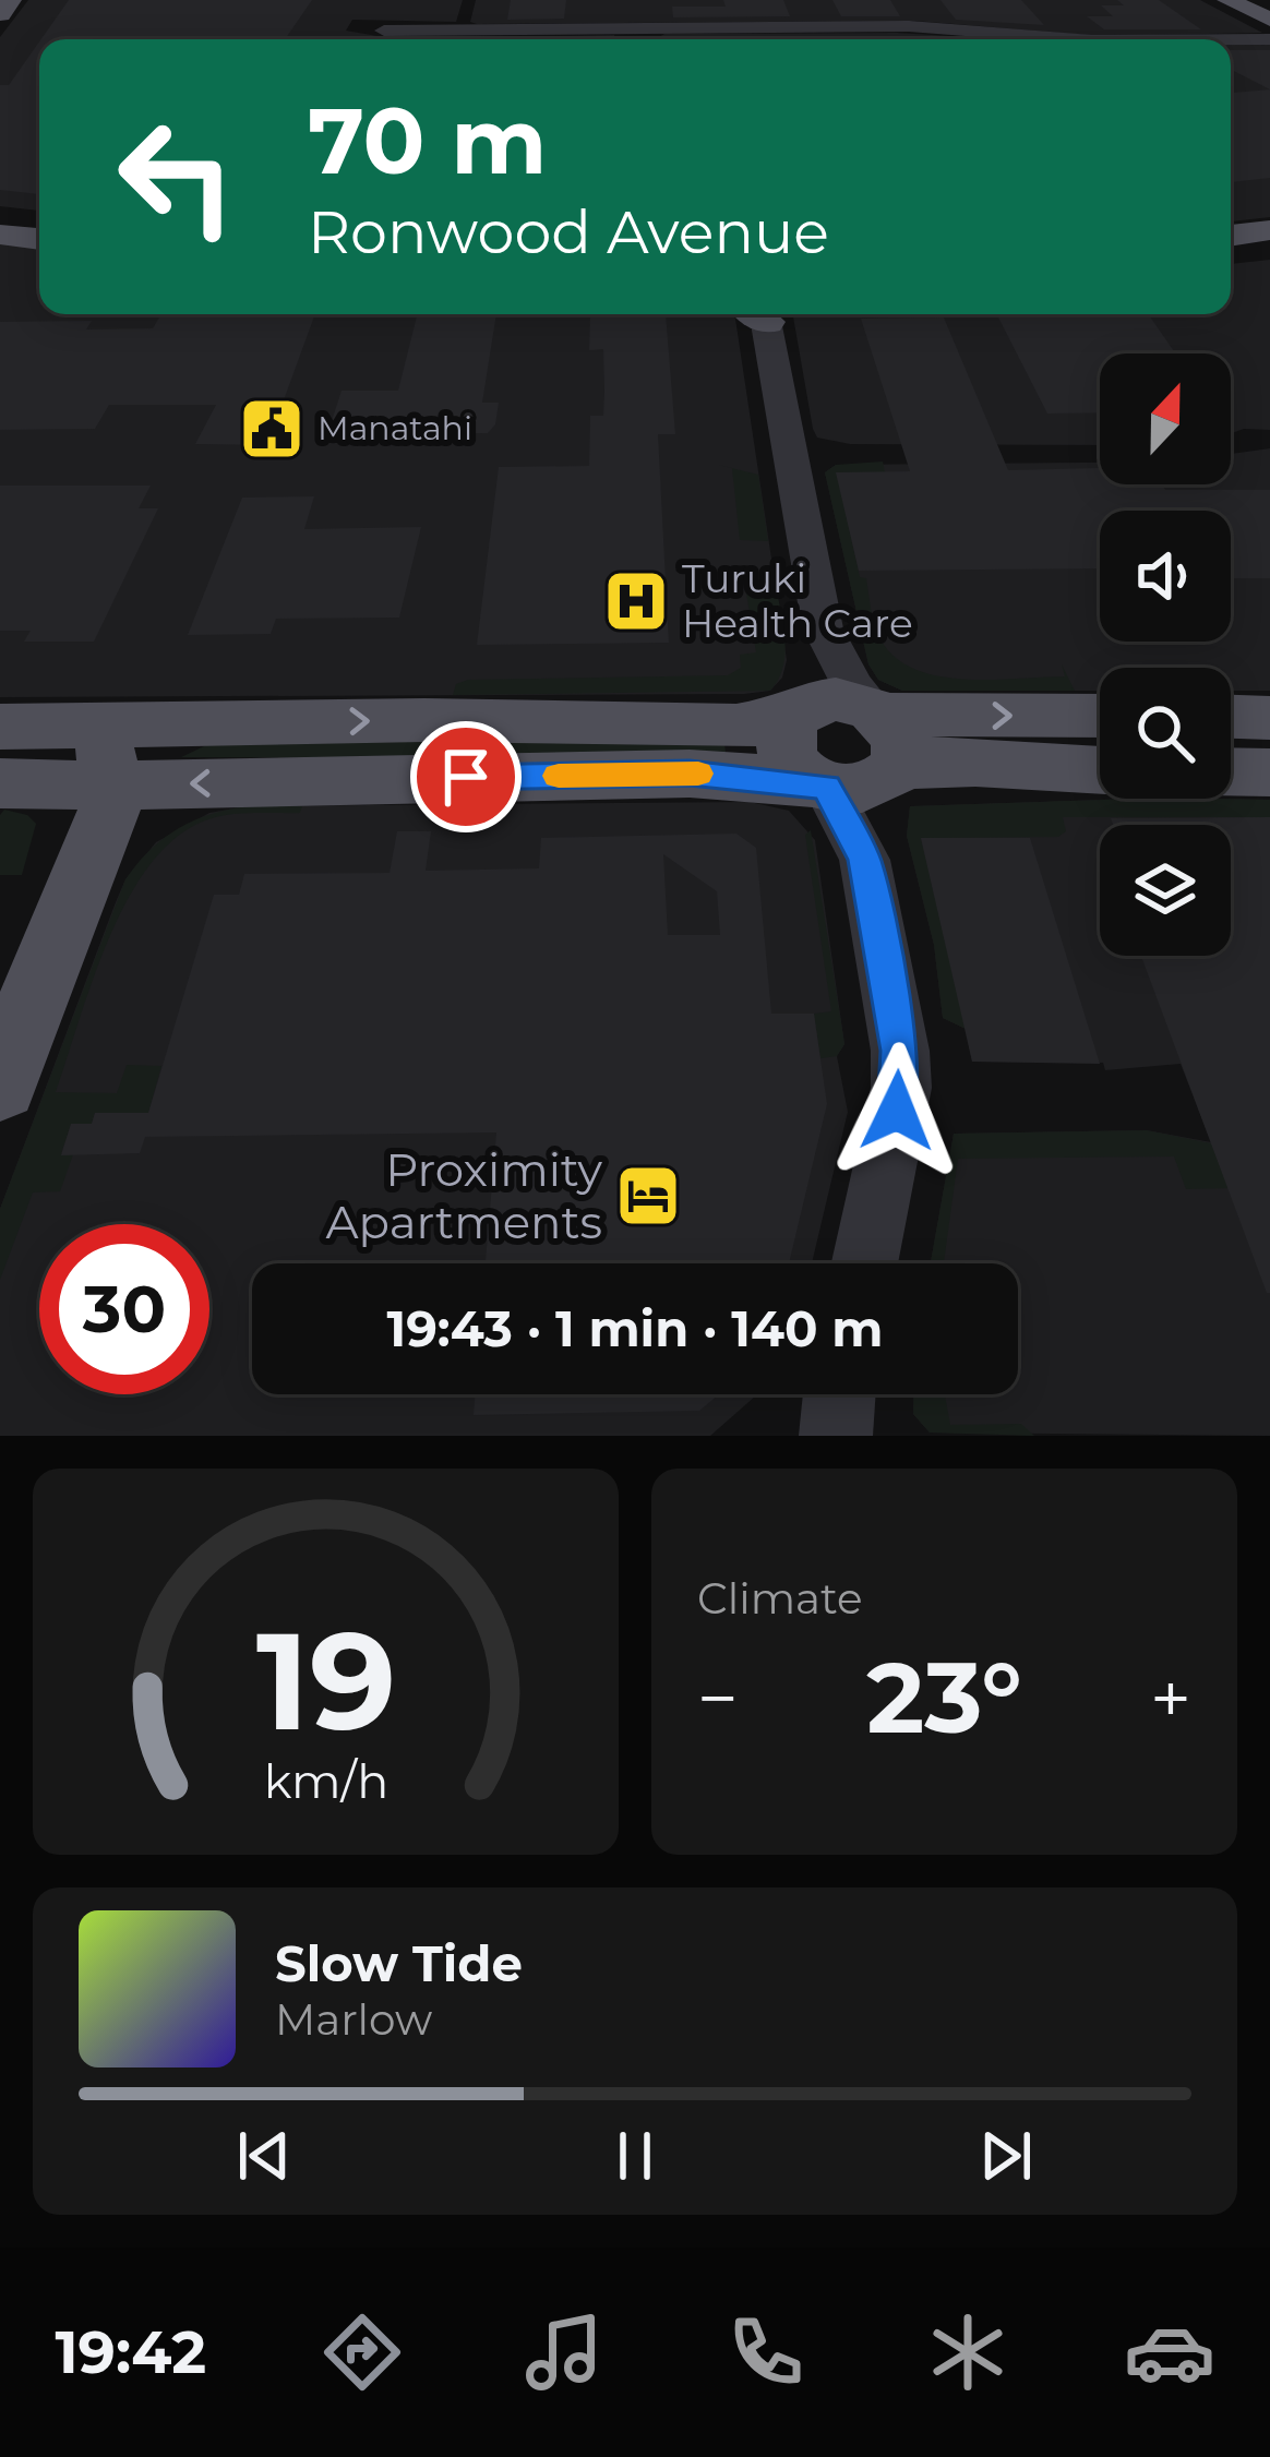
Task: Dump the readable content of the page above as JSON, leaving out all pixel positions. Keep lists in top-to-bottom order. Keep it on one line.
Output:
{"places":{"public building":["Manatahi"],"hospital":["Turuki Health Care"],"hotel":["Proximity Apartments"]},"north":"top","page":{"turn":["70 m","Ronwood Avenue"],"limit":"30","trip":"19:43 · 1 min · 140 m","tile":"Climate","heat":["−","23°","+"],"song":["Slow Tide","Marlow"],"tabs":"19:42","gauge":["19","km/h"]}}
